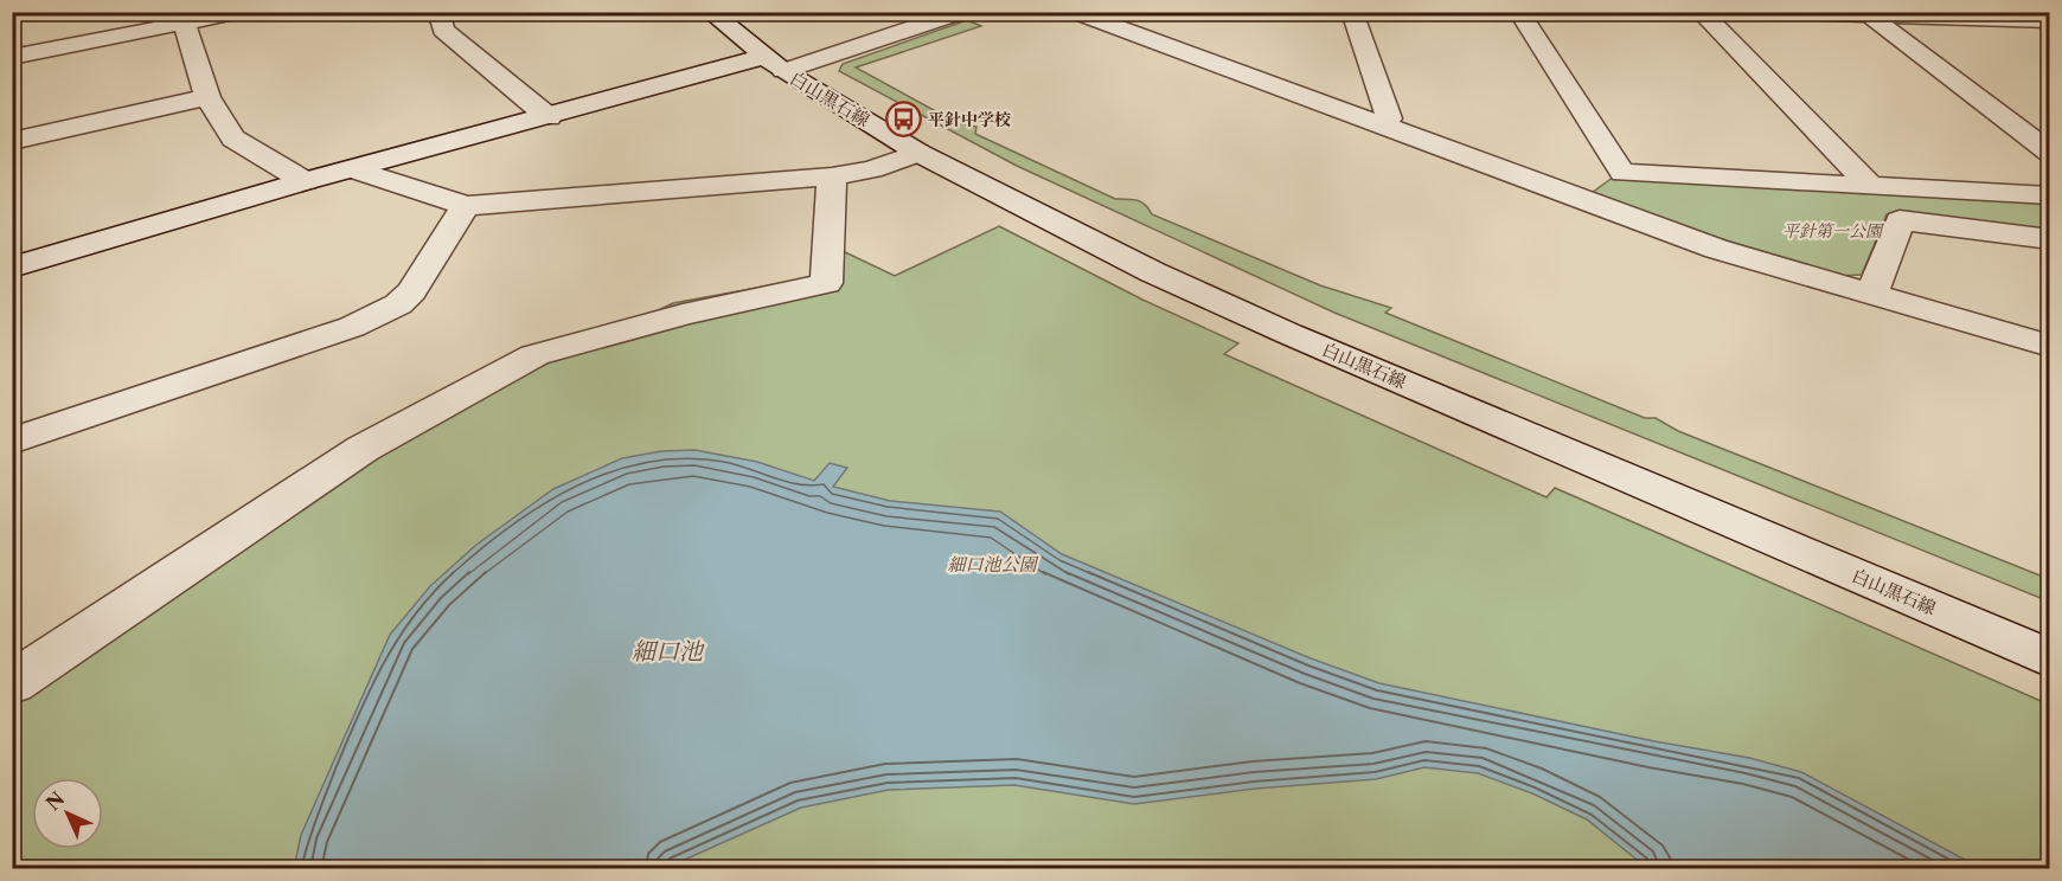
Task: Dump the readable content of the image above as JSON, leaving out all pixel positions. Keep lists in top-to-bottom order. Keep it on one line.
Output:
{"streets":{"street":["白山黒石線"]},"water":["細口池"],"parks":["平針第一公園","細口池公園"],"places":{"bus stop":["平針中学校"]},"north":"top left"}
